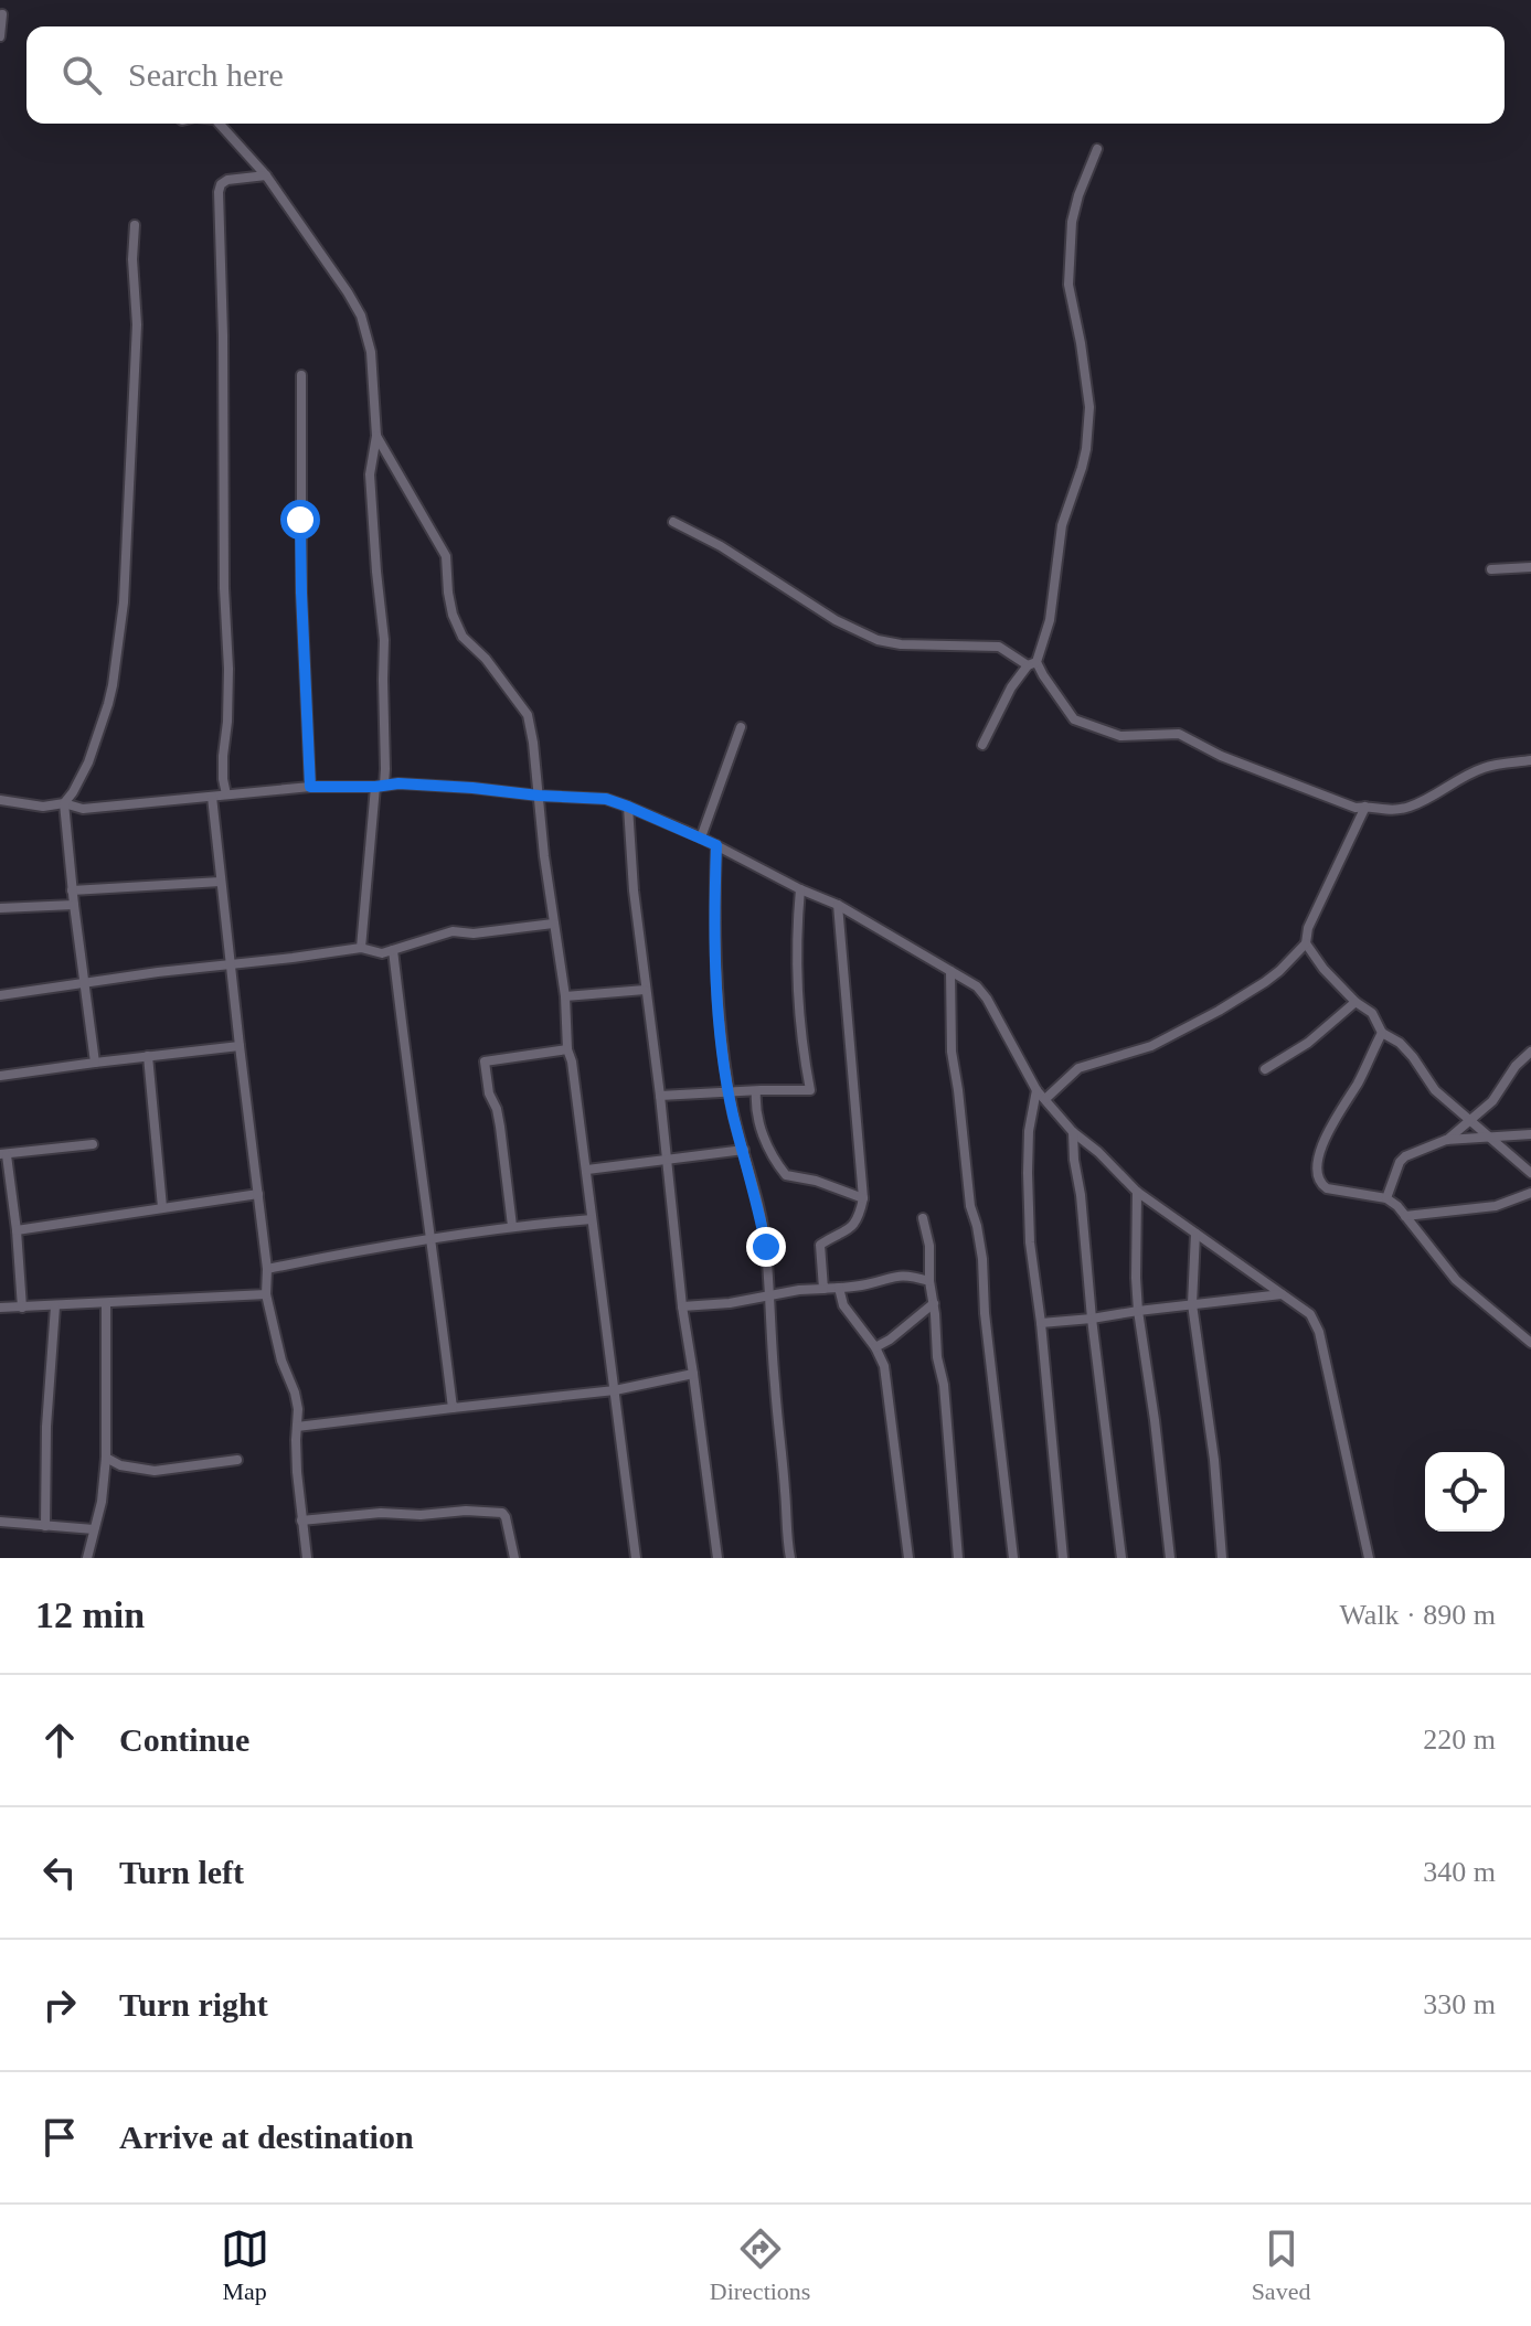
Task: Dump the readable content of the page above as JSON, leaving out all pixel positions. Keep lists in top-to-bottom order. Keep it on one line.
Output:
{"page":{"search":"Search here","heading":["12 min","Walk · 890 m"],"list":[["Continue","220 m"],["Turn left","340 m"],["Turn right","330 m"],"Arrive at destination"],"nav":["Map","Directions","Saved"]}}
